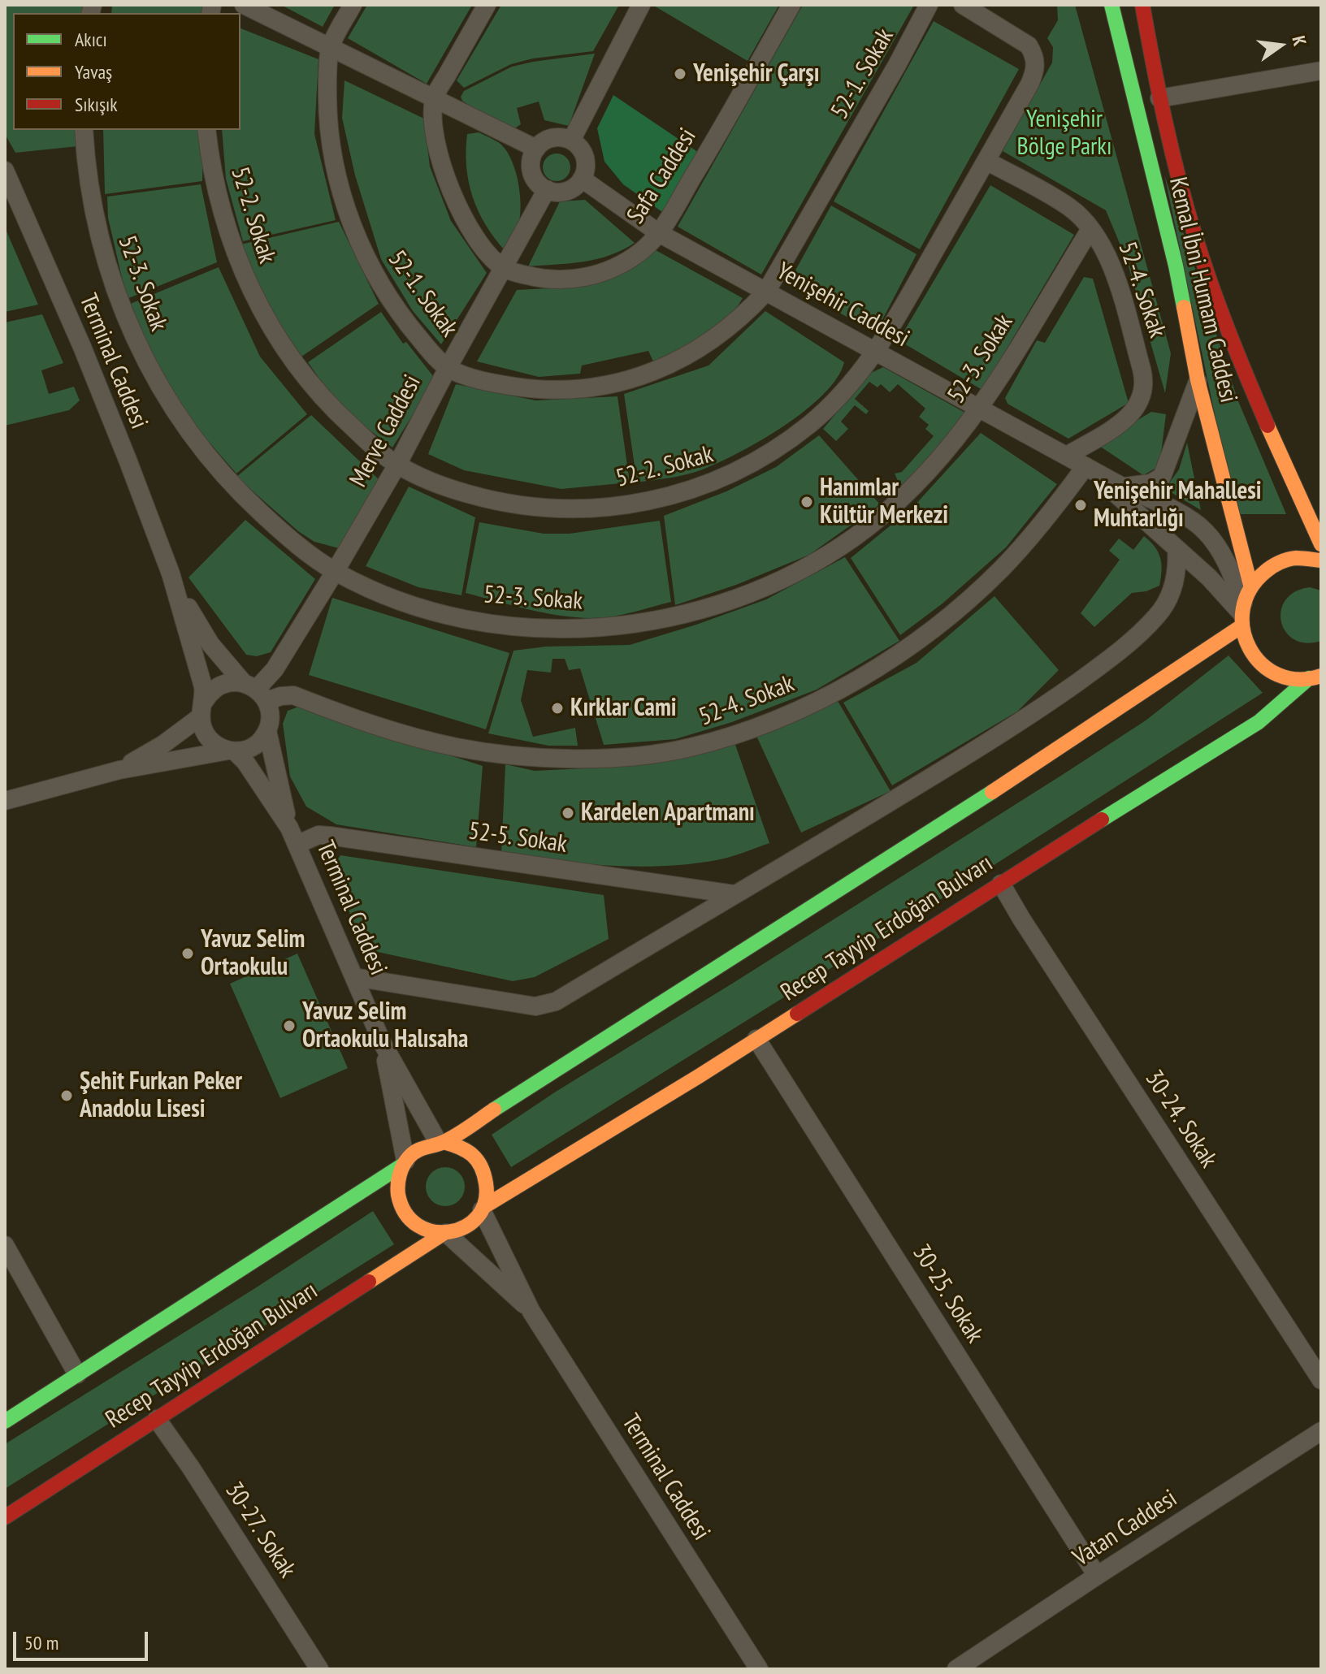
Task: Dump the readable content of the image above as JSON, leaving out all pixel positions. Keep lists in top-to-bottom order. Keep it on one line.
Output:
{"streets":{"street":["52-1. Sokak","Safa Caddesi","52-2. Sokak","52-3. Sokak","52-4. Sokak","Kemal İbni Humam Caddesi","Yenişehir Caddesi","Terminal Caddesi","Merve Caddesi","52-5. Sokak","Recep Tayyip Erdoğan Bulvarı","30-24. Sokak","30-25. Sokak","Vatan Caddesi","30-27. Sokak"]},"crossings":[["52-1. Sokak","Yenişehir Caddesi"],["52-1. Sokak","Merve Caddesi"],["Safa Caddesi","Yenişehir Caddesi"],["Safa Caddesi","Merve Caddesi"],["52-2. Sokak","52-4. Sokak"],["52-2. Sokak","Yenişehir Caddesi"],["52-2. Sokak","Merve Caddesi"],["52-3. Sokak","52-4. Sokak"],["52-3. Sokak","Yenişehir Caddesi"],["52-3. Sokak","Merve Caddesi"],["52-4. Sokak","Yenişehir Caddesi"],["52-4. Sokak","Terminal Caddesi"],["52-4. Sokak","Merve Caddesi"],["Yenişehir Caddesi","Merve Caddesi"],["Terminal Caddesi","Merve Caddesi"],["Terminal Caddesi","52-5. Sokak"],["Terminal Caddesi","Recep Tayyip Erdoğan Bulvarı"],["Recep Tayyip Erdoğan Bulvarı","30-24. Sokak"],["Recep Tayyip Erdoğan Bulvarı","30-25. Sokak"],["Recep Tayyip Erdoğan Bulvarı","30-27. Sokak"],["30-25. Sokak","Vatan Caddesi"]],"parks":["Yenişehir Bölge Parkı"],"places":["Yenişehir Çarşı","Hanımlar Kültür Merkezi","Yenişehir Mahallesi Muhtarlığı","Kırklar Cami","Kardelen Apartmanı","Yavuz Selim Ortaokulu","Yavuz Selim Ortaokulu Halısaha","Şehit Furkan Peker Anadolu Lisesi"],"legend":["Akıcı","Yavaş","Sıkışık"],"scale_bar":"50 m","north":"right"}
